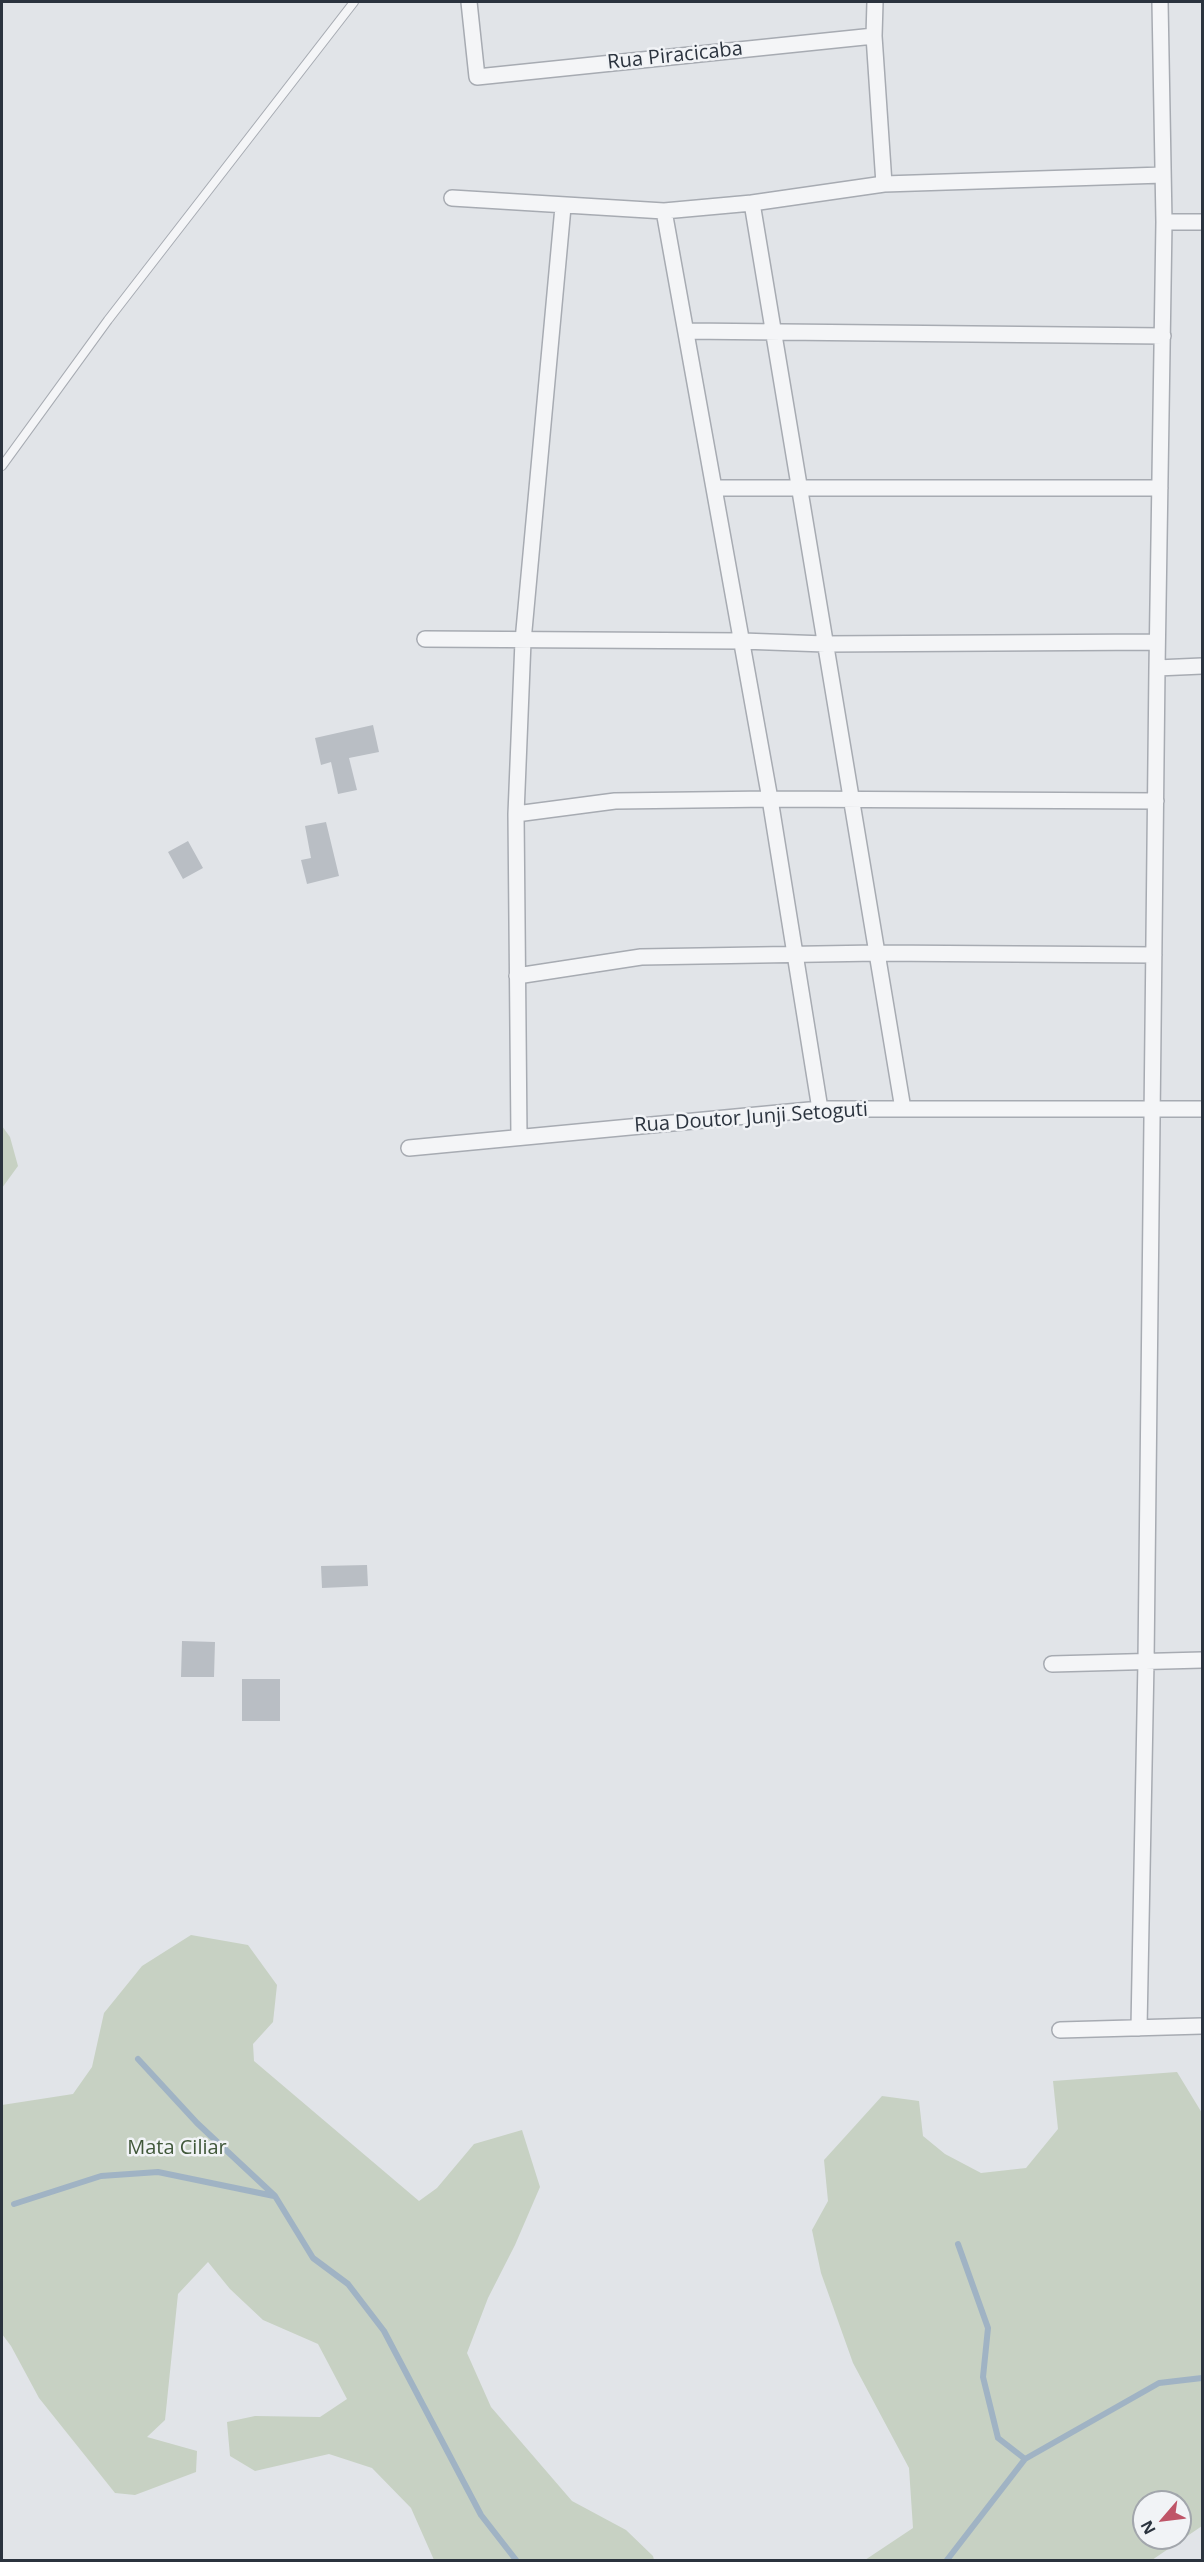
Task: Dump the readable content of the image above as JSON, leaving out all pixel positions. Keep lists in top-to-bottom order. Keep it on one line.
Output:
{"streets":{"street":["Rua Piracicaba","Rua Doutor Junji Setoguti"]},"parks":["Mata Ciliar"],"north":"bottom left"}
